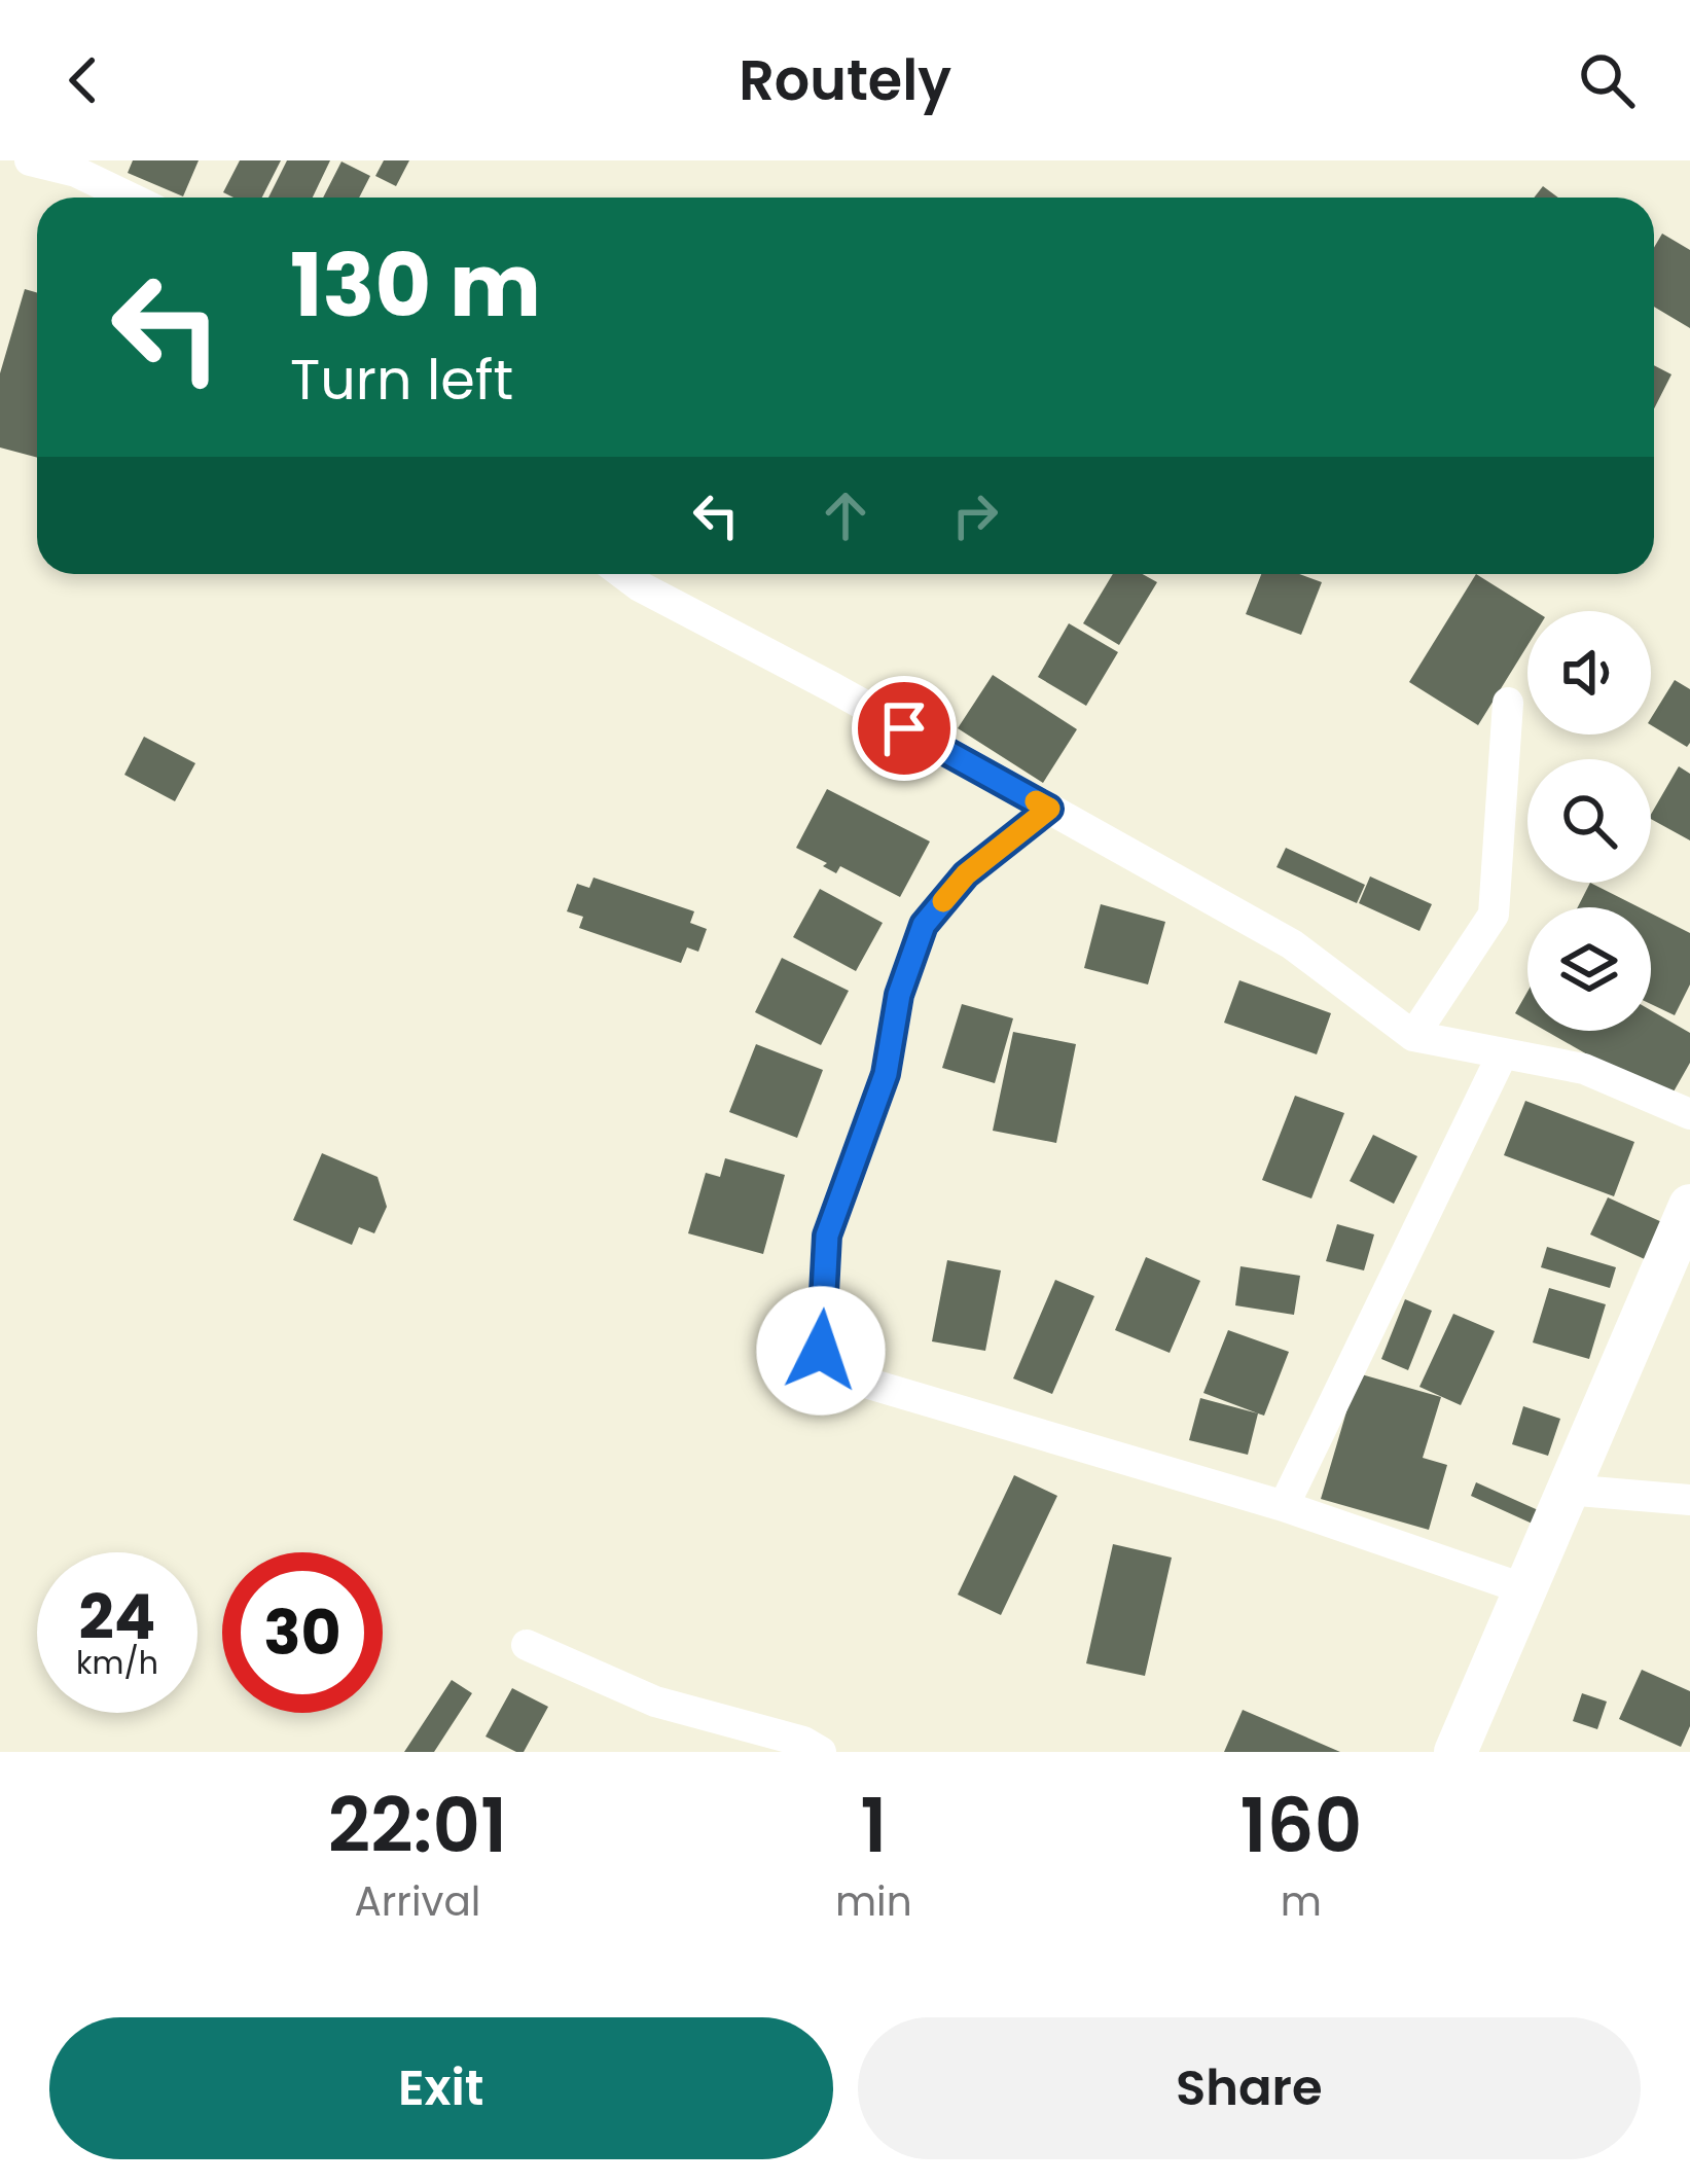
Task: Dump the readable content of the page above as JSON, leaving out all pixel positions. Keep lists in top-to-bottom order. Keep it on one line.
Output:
{"page":{"header":"Routely","turn":["130 m","Turn left"],"speed":"24 km/h","limit":"30","eta":["22:01","Arrival","1","min","160","m"],"buttons":["Exit","Share"]}}
